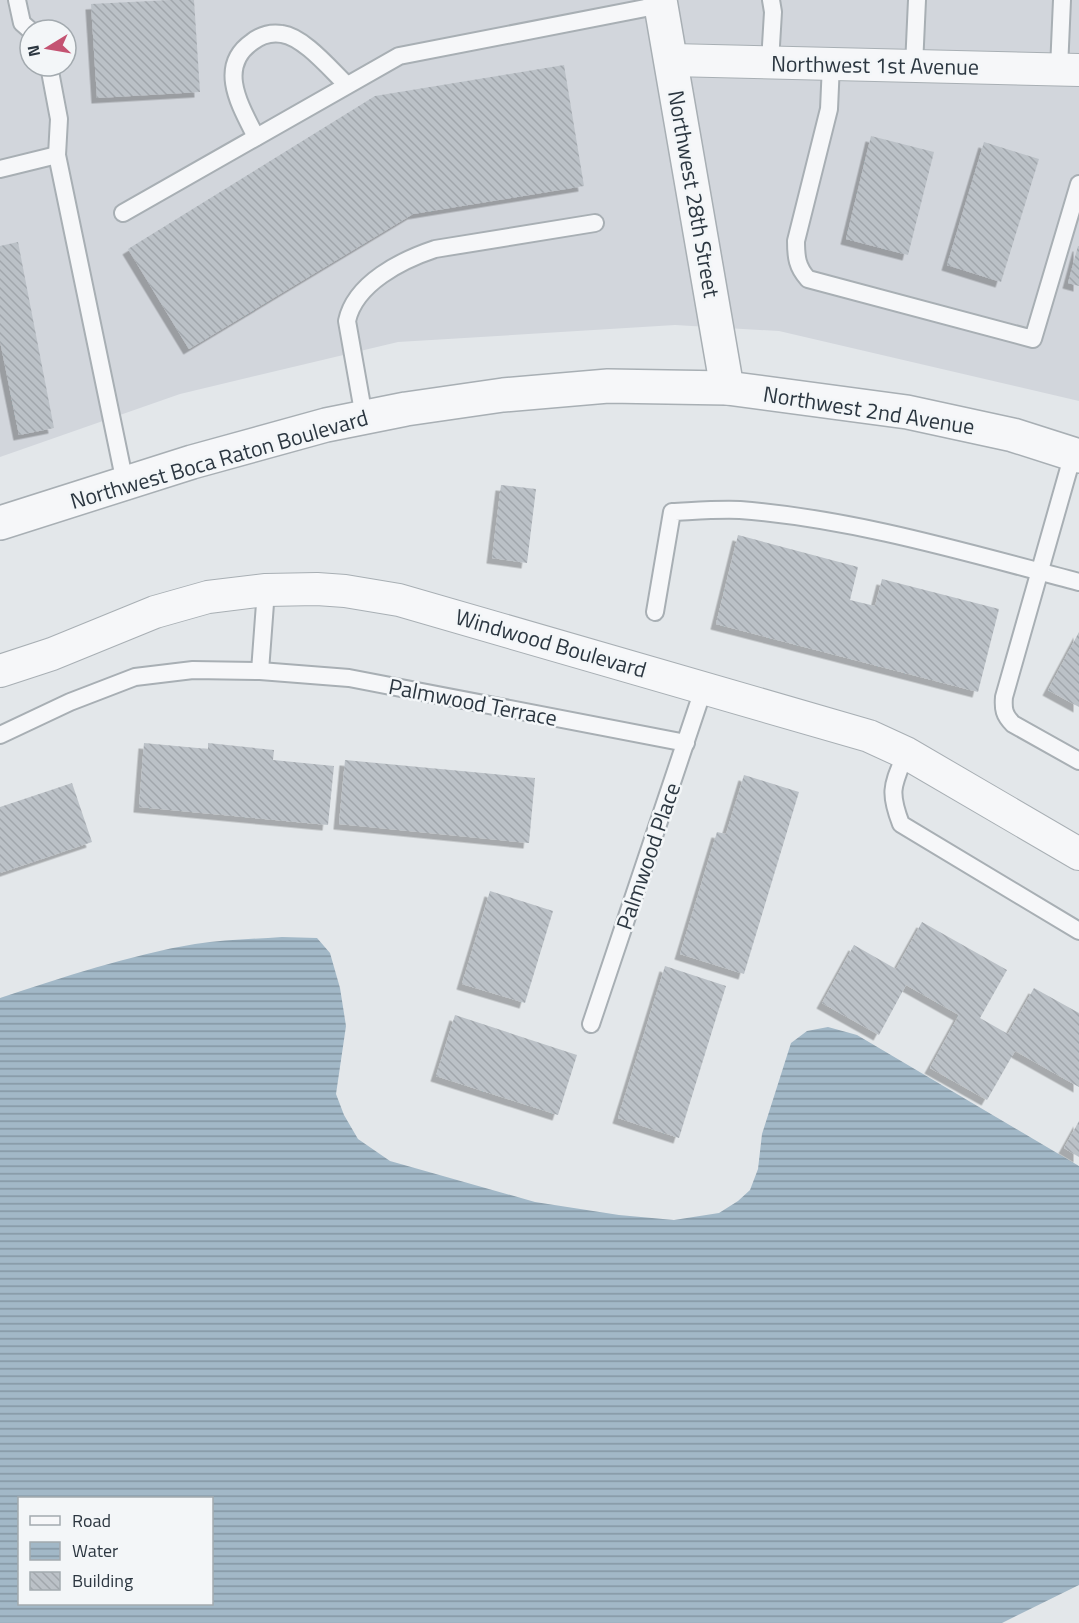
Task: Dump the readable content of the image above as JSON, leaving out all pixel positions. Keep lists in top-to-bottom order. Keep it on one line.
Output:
{"streets":{"street":["Northwest 1st Avenue","Northwest 28th Street","Northwest 2nd Avenue","Northwest Boca Raton Boulevard","Windwood Boulevard"],"lane":["Palmwood Terrace","Palmwood Place"]},"crossings":[["Northwest 1st Avenue","Northwest 28th Street"],["Northwest 28th Street","Northwest 2nd Avenue"],["Northwest 28th Street","Northwest Boca Raton Boulevard"],["Northwest 2nd Avenue","Northwest Boca Raton Boulevard"],["Windwood Boulevard","Palmwood Place"],["Palmwood Terrace","Palmwood Place"]],"legend":["Road","Water","Building"],"north":"left"}
